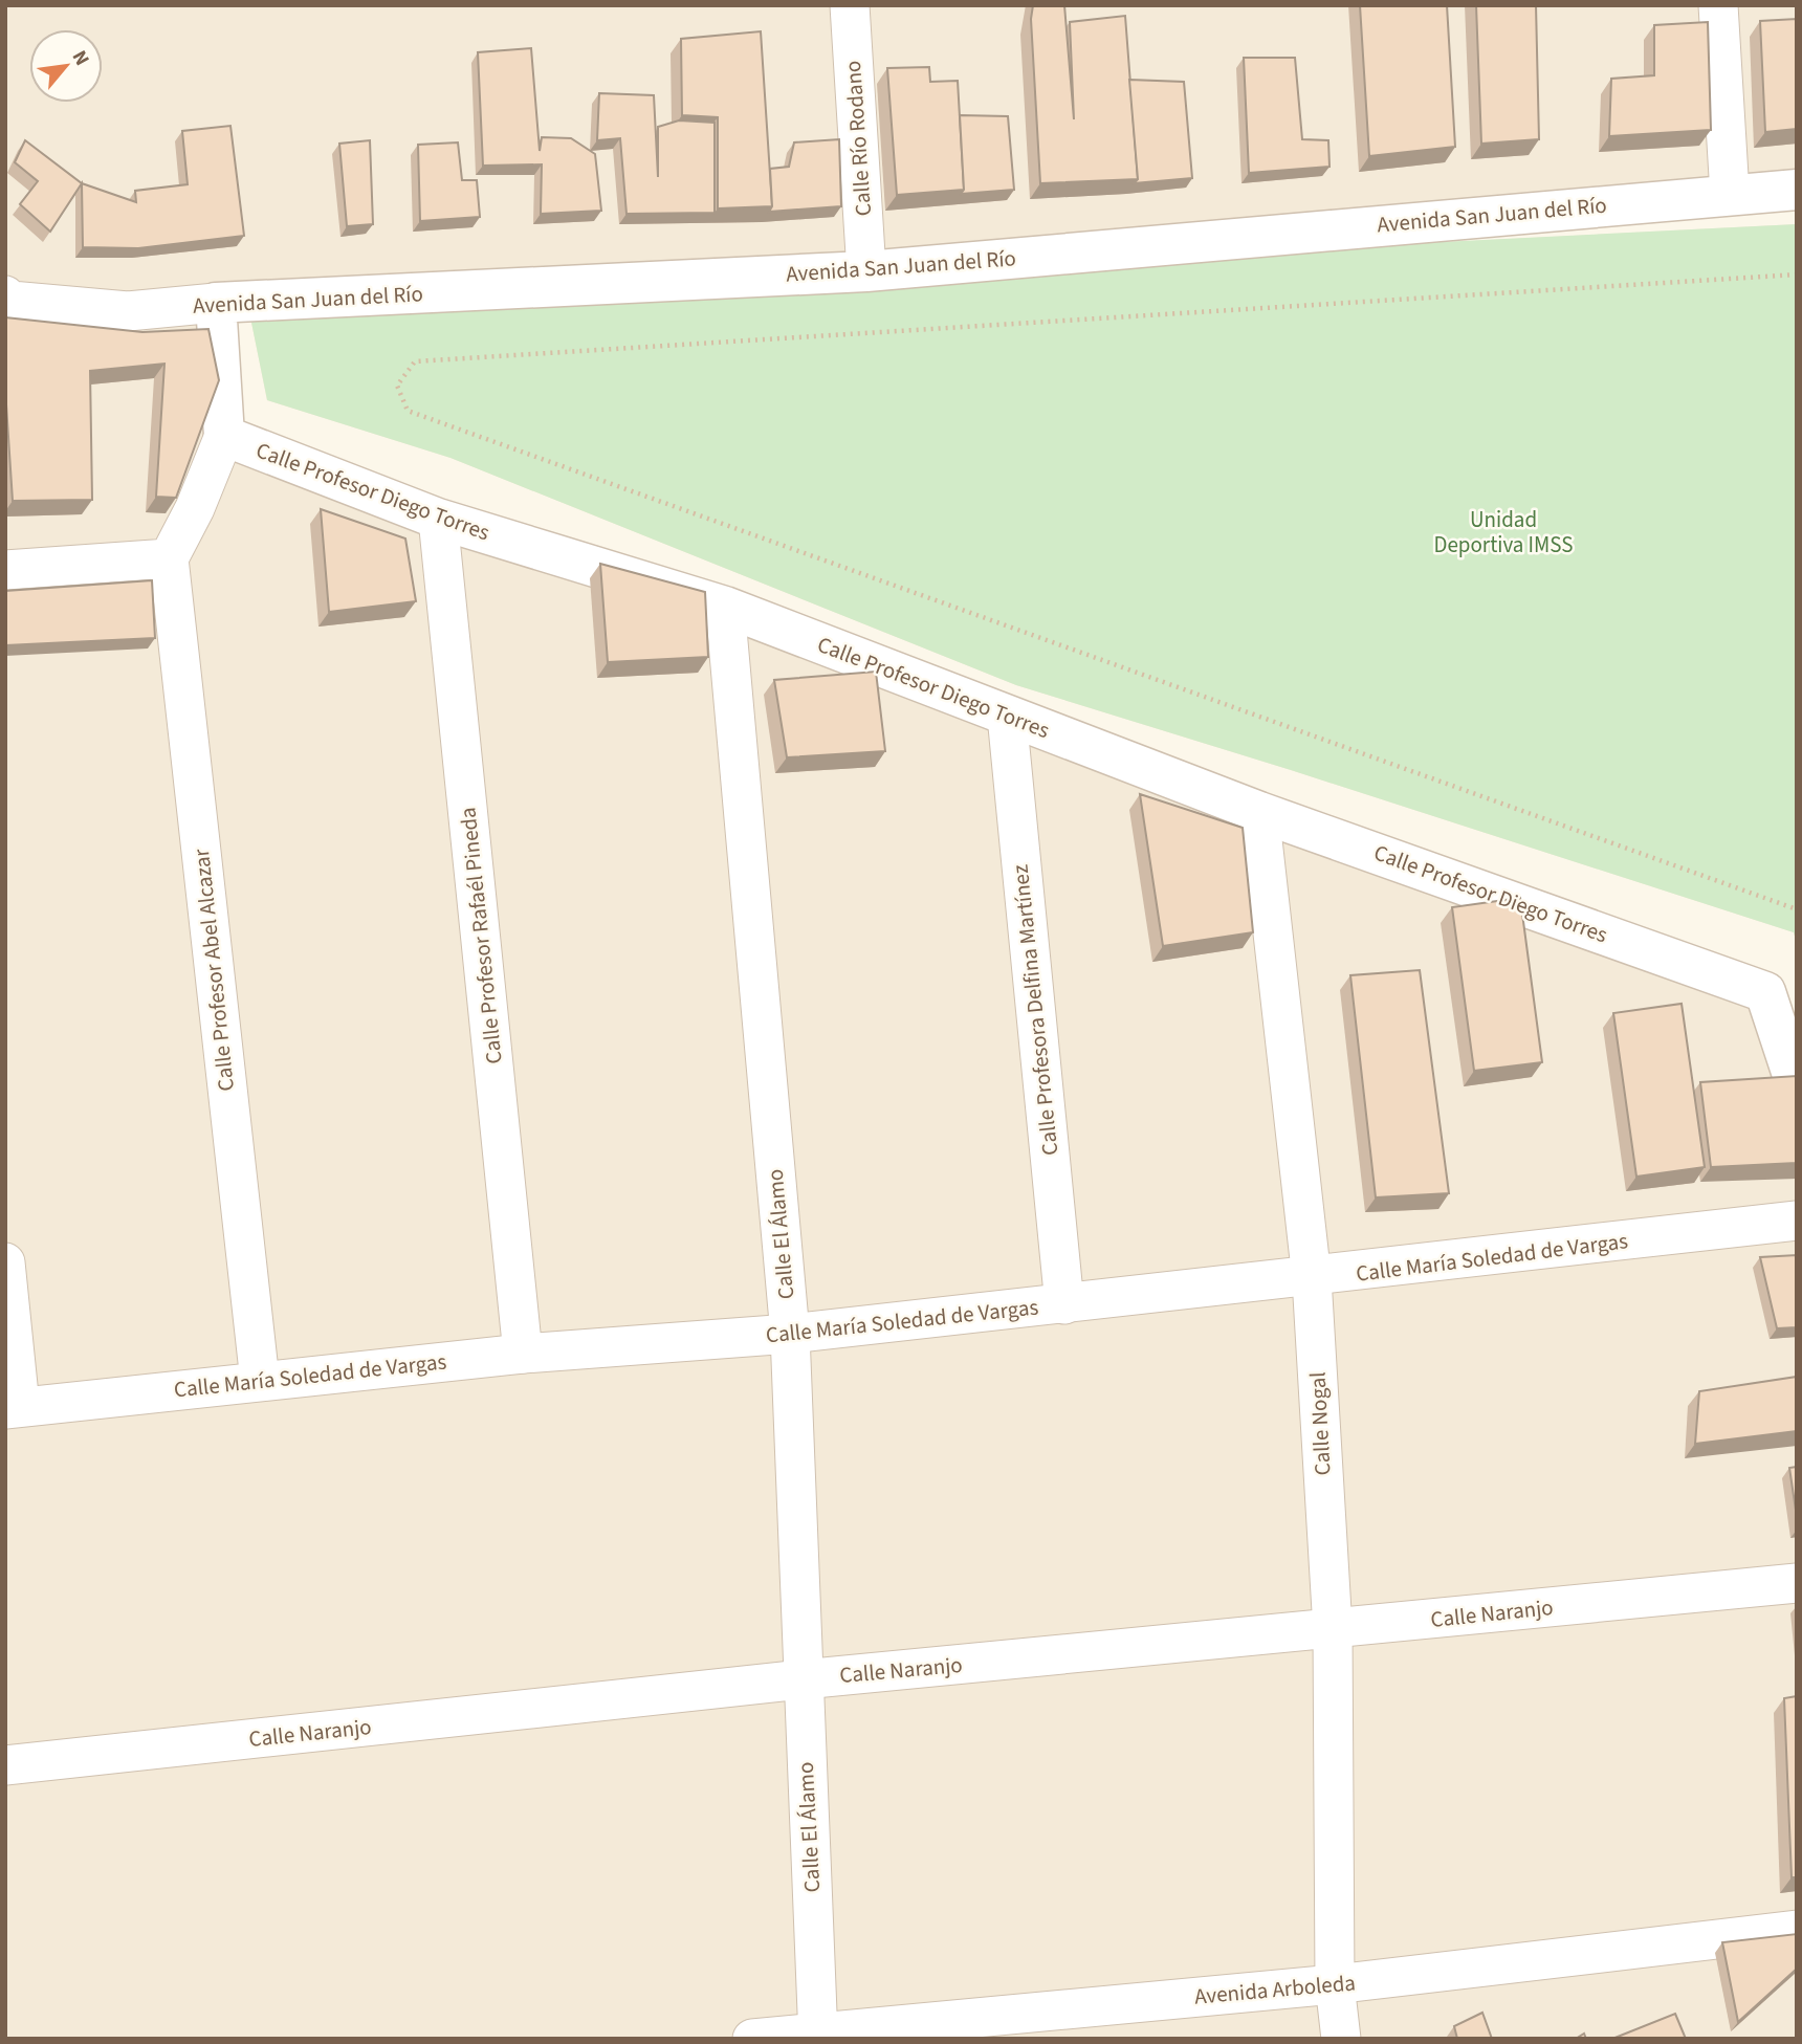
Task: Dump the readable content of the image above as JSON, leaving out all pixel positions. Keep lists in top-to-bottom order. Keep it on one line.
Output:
{"streets":{"street":["Calle Río Rodano","Avenida San Juan del Río","Calle Profesor Diego Torres","Calle Profesor Rafaél Pineda","Calle Profesor Abel Alcazar","Calle Profesora Delfina Martínez","Calle El Álamo","Calle María Soledad de Vargas","Calle Nogal","Calle Naranjo","Avenida Arboleda"]},"crossings":[["Calle Río Rodano","Avenida San Juan del Río"],["Calle Profesor Diego Torres","Calle Profesor Rafaél Pineda"],["Calle Profesor Diego Torres","Calle Profesora Delfina Martínez"],["Calle Profesor Diego Torres","Calle El Álamo"],["Calle Profesor Diego Torres","Calle Nogal"],["Calle Profesor Rafaél Pineda","Calle María Soledad de Vargas"],["Calle Profesor Abel Alcazar","Calle María Soledad de Vargas"],["Calle Profesora Delfina Martínez","Calle María Soledad de Vargas"],["Calle El Álamo","Calle María Soledad de Vargas"],["Calle El Álamo","Calle Naranjo"],["Calle El Álamo","Avenida Arboleda"],["Calle María Soledad de Vargas","Calle Nogal"],["Calle Nogal","Calle Naranjo"],["Calle Nogal","Avenida Arboleda"]],"parks":["Unidad Deportiva IMSS"],"north":"top right"}
